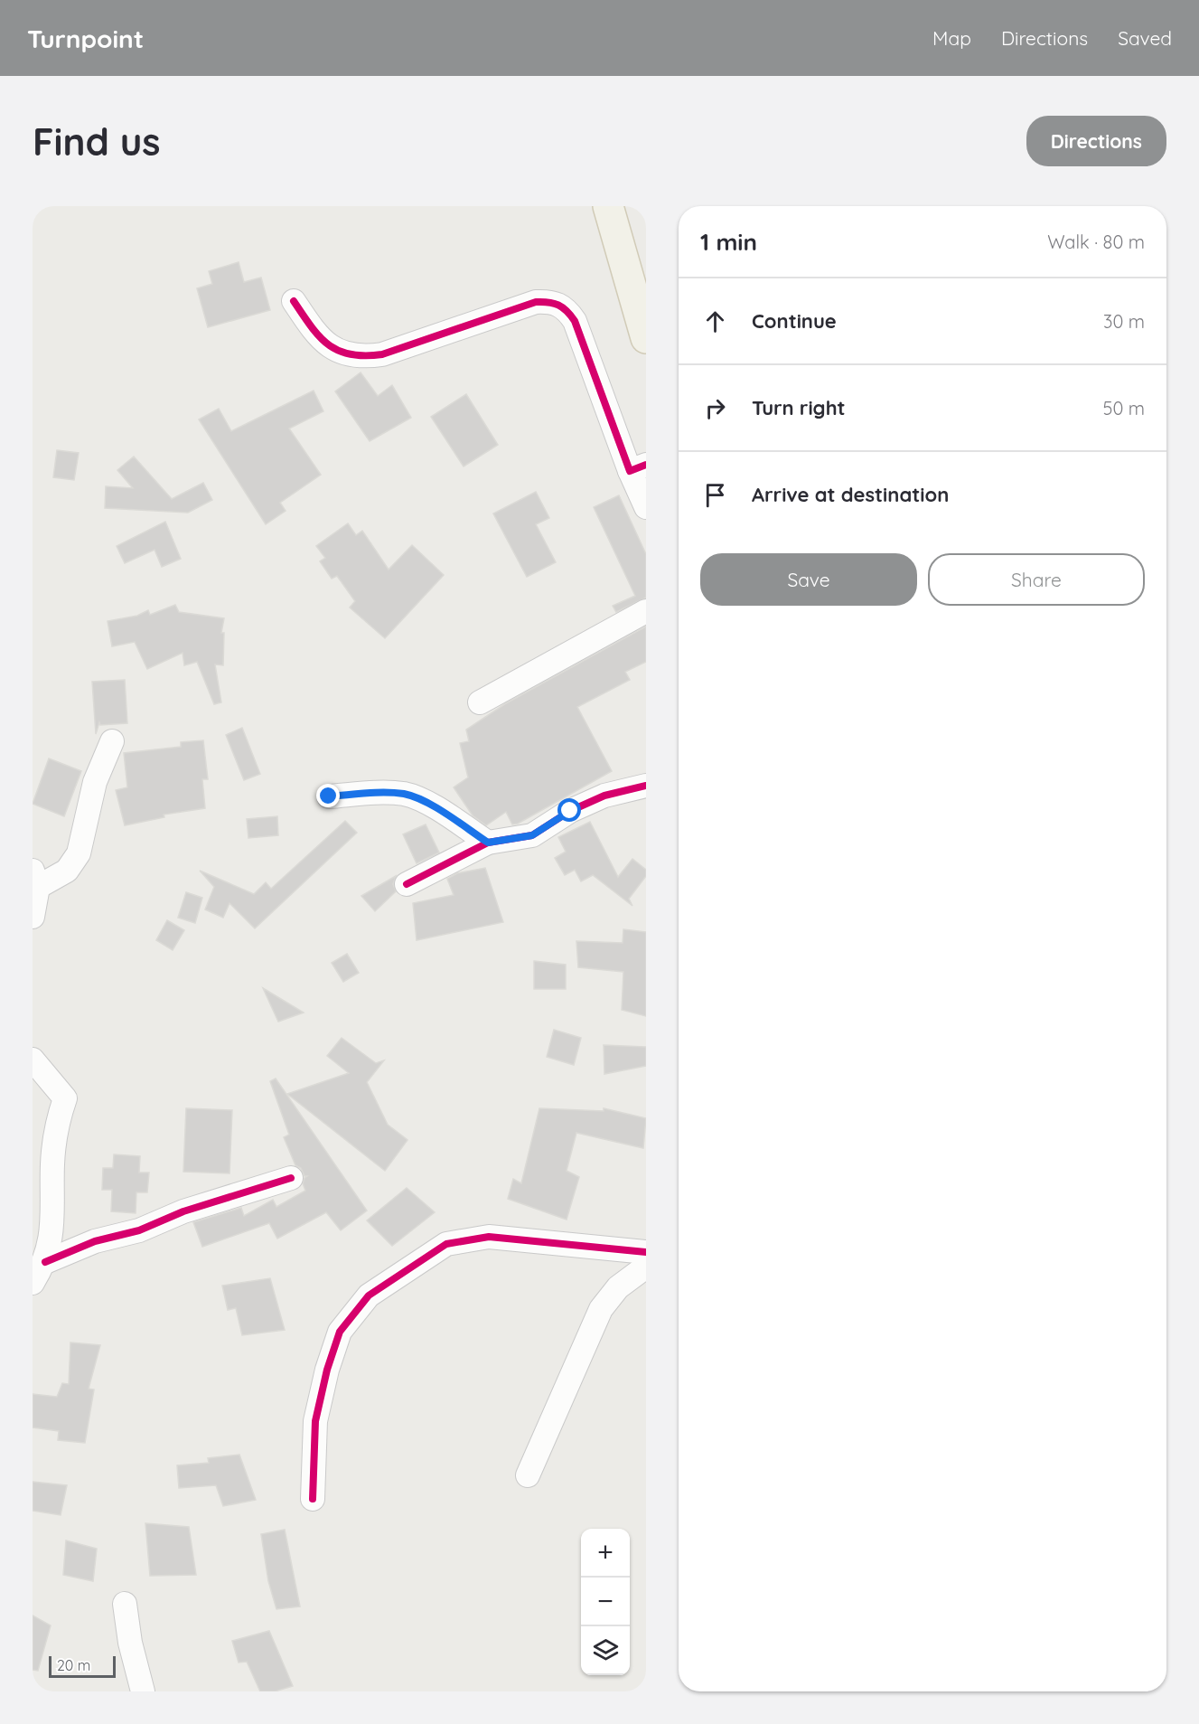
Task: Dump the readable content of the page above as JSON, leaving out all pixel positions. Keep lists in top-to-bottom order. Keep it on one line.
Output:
{"scale_bar":"20 m","page":{"header":"Turnpoint","nav":["Map","Directions","Saved"],"buttons":["Directions",["Save","Share"]],"title":"Find us","heading":["1 min","Walk · 80 m"],"list":[["Continue","30 m"],["Turn right","50 m"],"Arrive at destination"],"map_buttons":["+","−"],"scale":"20 m"}}
